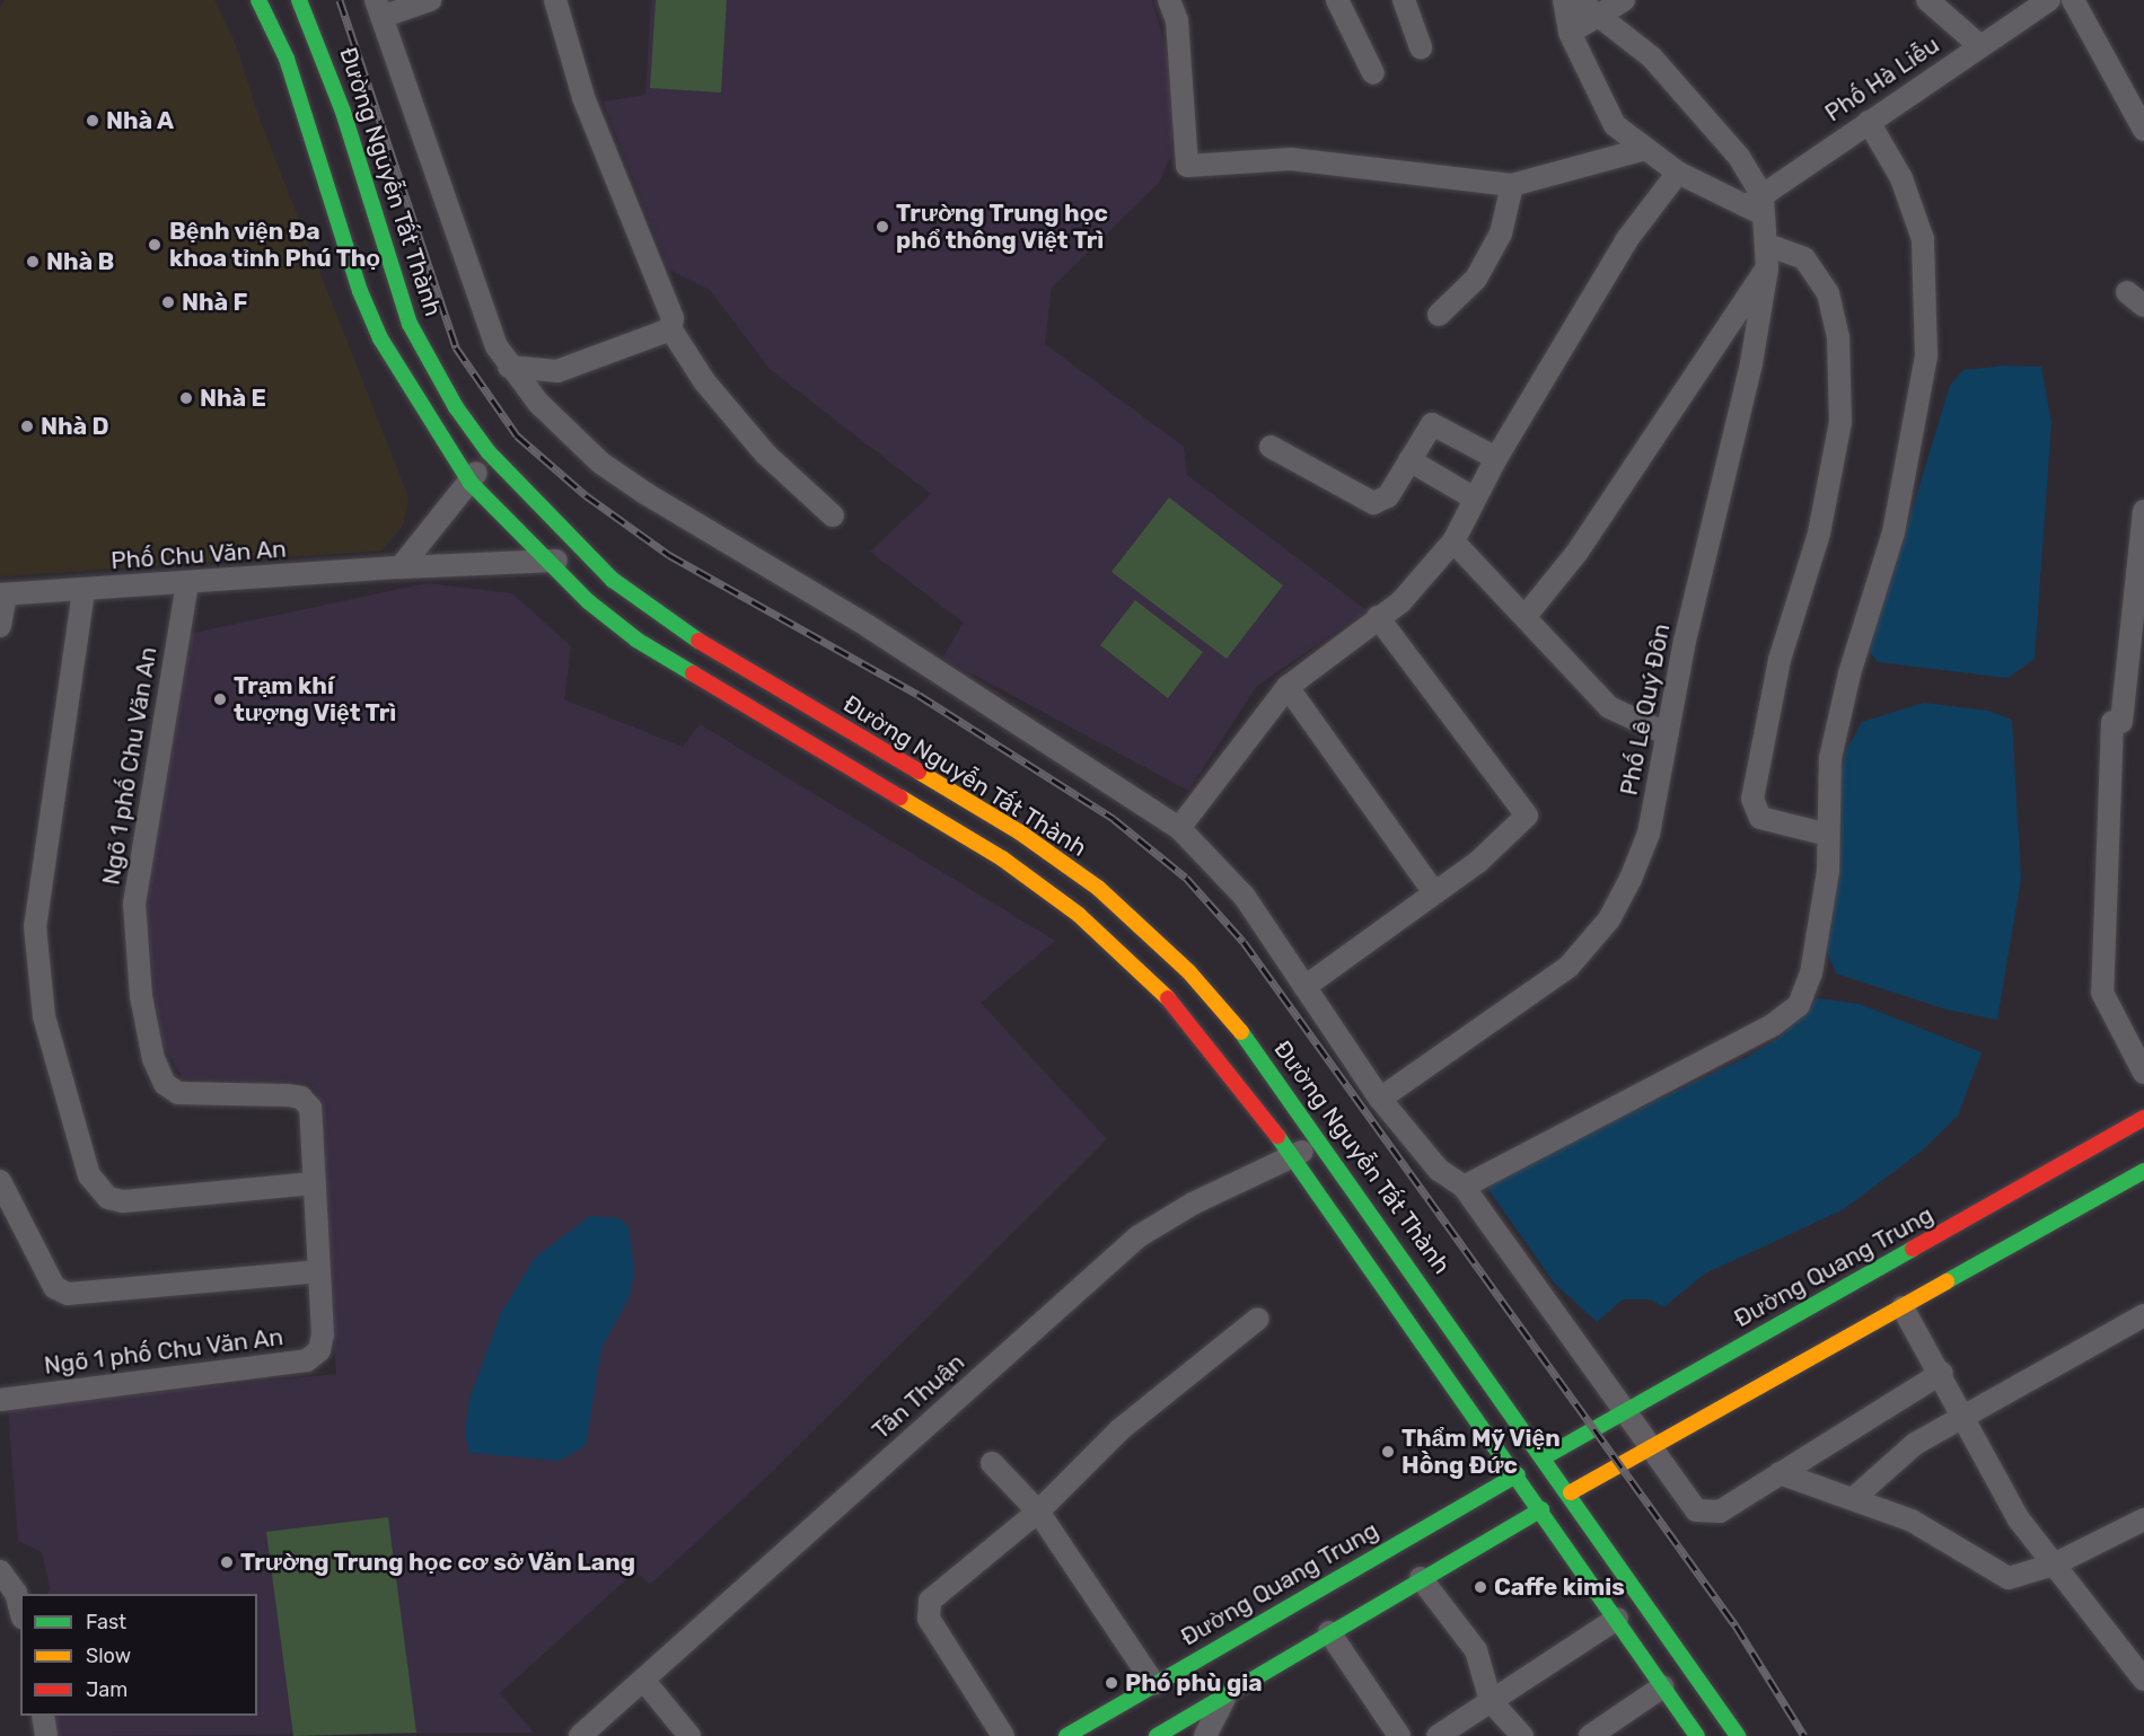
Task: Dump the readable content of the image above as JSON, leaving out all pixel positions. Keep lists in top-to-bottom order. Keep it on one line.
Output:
{"streets":{"main road":["Đường Nguyễn Tất Thành","Đường Quang Trung"],"street":["Phố Hà Liễu","Phố Chu Văn An","Phố Lê Quý Đôn","Ngõ 1 phố Chu Văn An","Tân Thuận"]},"crossings":[["Phố Hà Liễu","Phố Lê Quý Đôn"],["Đường Nguyễn Tất Thành","Phố Chu Văn An"],["Đường Nguyễn Tất Thành","Đường Quang Trung"],["Đường Nguyễn Tất Thành","Tân Thuận"],["Phố Chu Văn An","Ngõ 1 phố Chu Văn An"]],"places":["Nhà A","Trường Trung học phổ thông Việt Trì","Bệnh viện Đa khoa tỉnh Phú Thọ","Nhà B","Nhà F","Nhà E","Nhà D","Trạm khí tượng Việt Trì","Thẩm Mỹ Viện Hồng Đức","Trường Trung học cơ sở Văn Lang","Caffe kimis","Phó phù gia"],"legend":["Fast","Slow","Jam"]}
